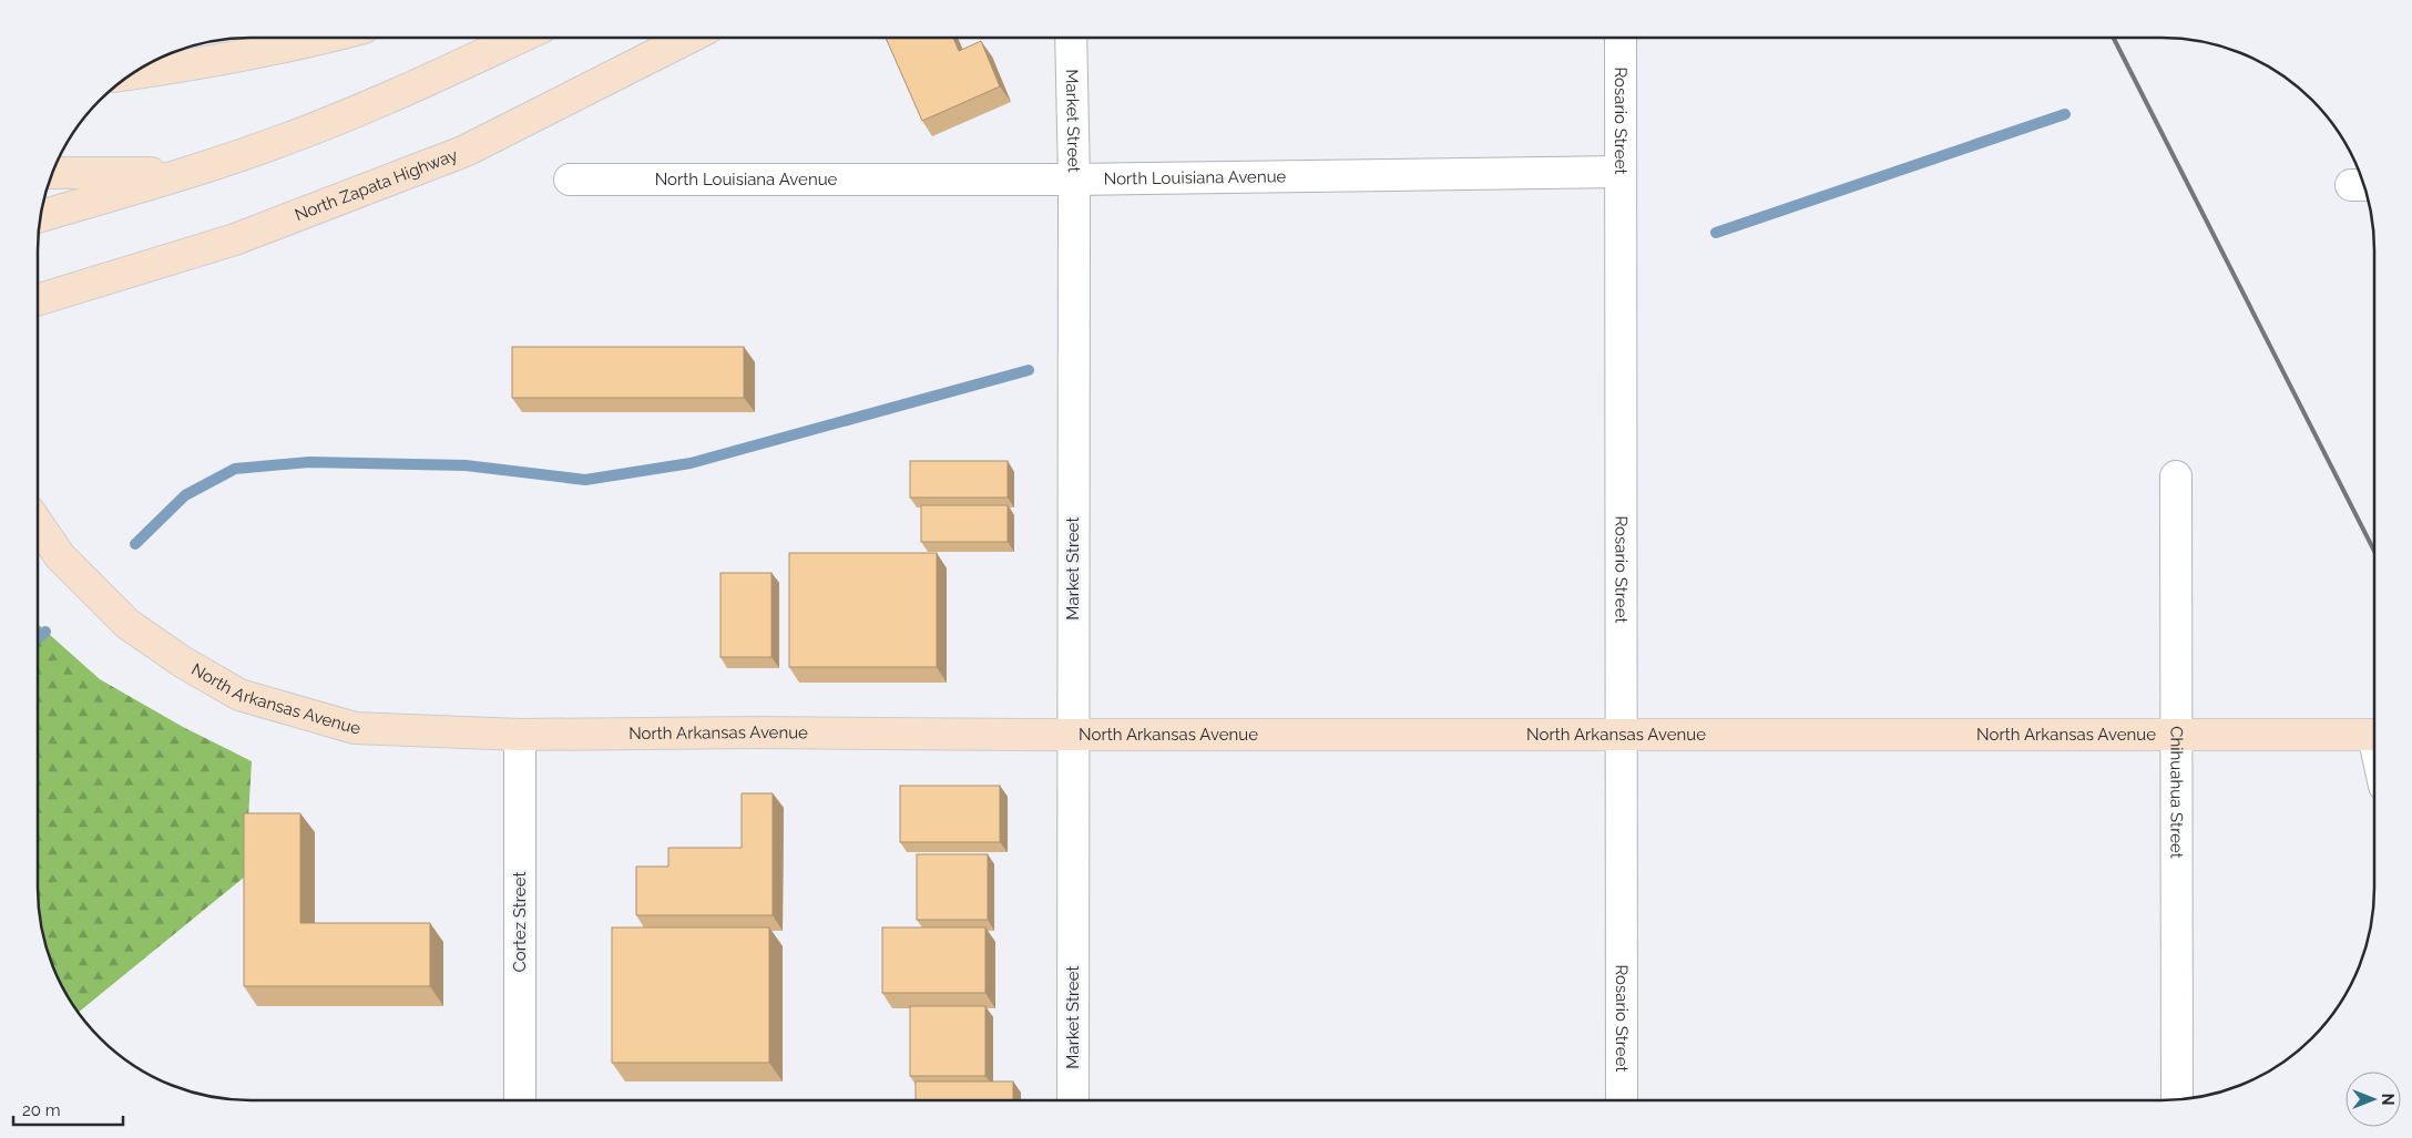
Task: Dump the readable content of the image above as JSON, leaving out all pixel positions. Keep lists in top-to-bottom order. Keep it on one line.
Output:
{"streets":{"main road":["North Zapata Highway","North Arkansas Avenue"],"street":["Market Street","Rosario Street","North Louisiana Avenue","Chihuahua Street","Cortez Street"]},"crossings":[["Market Street","North Louisiana Avenue"],["Market Street","North Arkansas Avenue"],["Rosario Street","North Louisiana Avenue"],["Rosario Street","North Arkansas Avenue"],["North Arkansas Avenue","Chihuahua Street"],["North Arkansas Avenue","Cortez Street"]],"scale_bar":"20 m","north":"right"}
